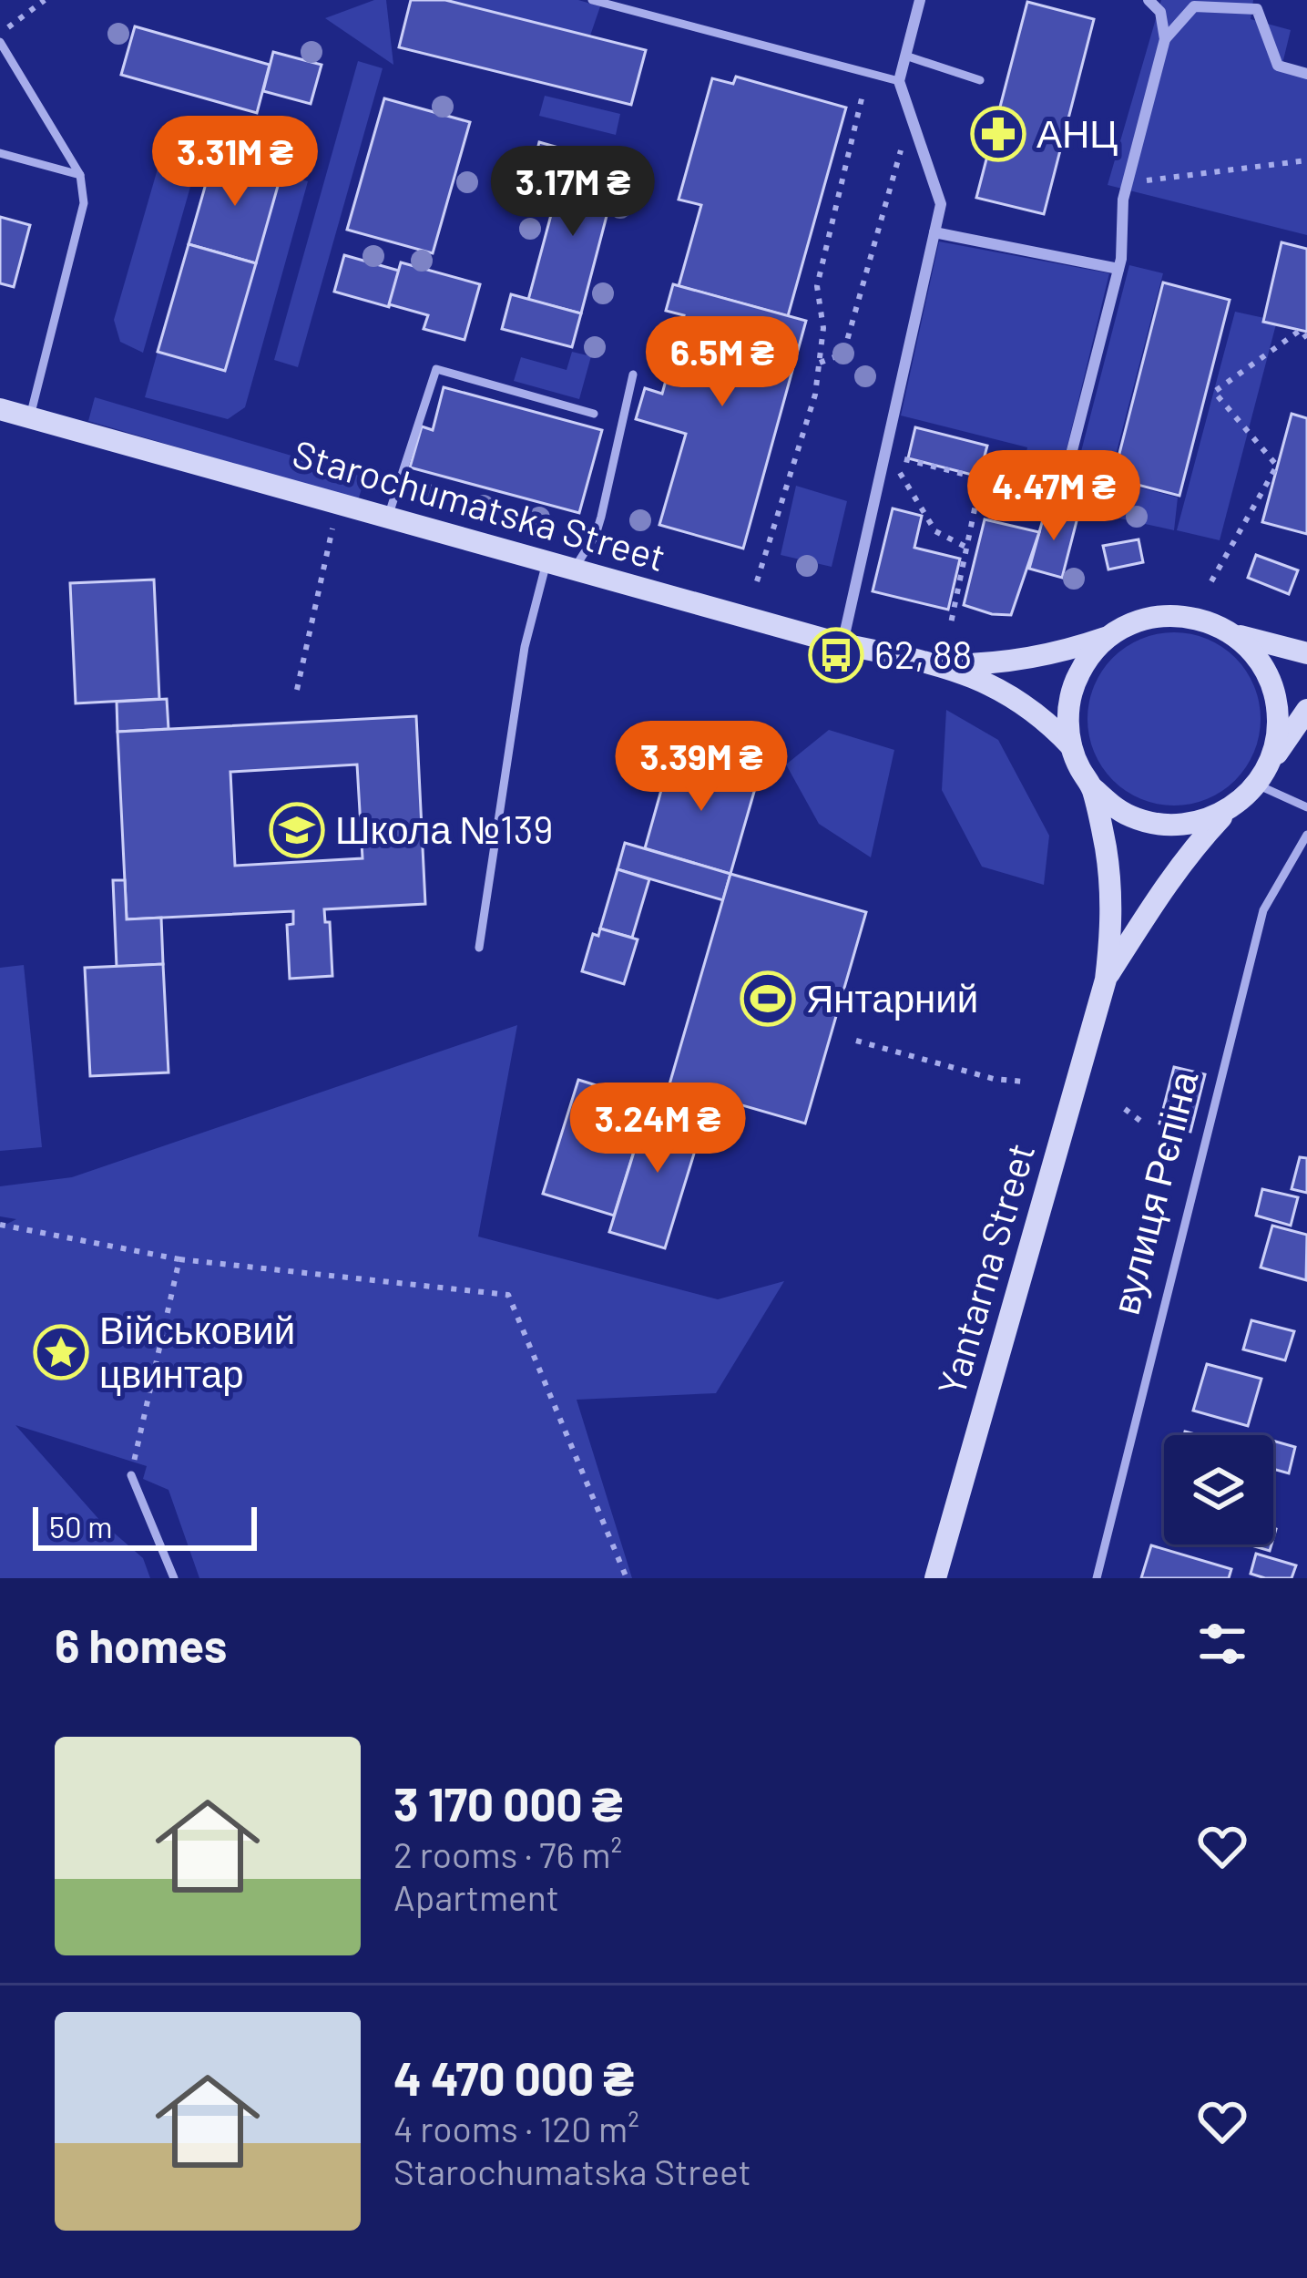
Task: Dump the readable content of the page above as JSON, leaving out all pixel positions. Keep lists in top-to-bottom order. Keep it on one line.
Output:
{"streets":{"main road":["Starochumatska Street","Yantarna Street"],"lane":["вулиця Рєпіна"]},"crossings":[["Starochumatska Street","Yantarna Street"]],"places":{"pharmacy":["АНЦ"],"bus stop":["62, 88"],"school or university":["Школа №139"],"sports":["Янтарний"],"place":["Військовий цвинтар"]},"scale_bar":"50 m","page":{"price":["3.31M ₴","3.17M ₴","6.5M ₴","4.47M ₴","3.39M ₴","3.24M ₴"],"scale":"50 m","heading":"6 homes","list":[{"name":"3 170 000 ₴","note":"2 rooms · 76 m² · Apartment"},{"name":"4 470 000 ₴","note":"4 rooms · 120 m² · Starochumatska Street"}]}}
